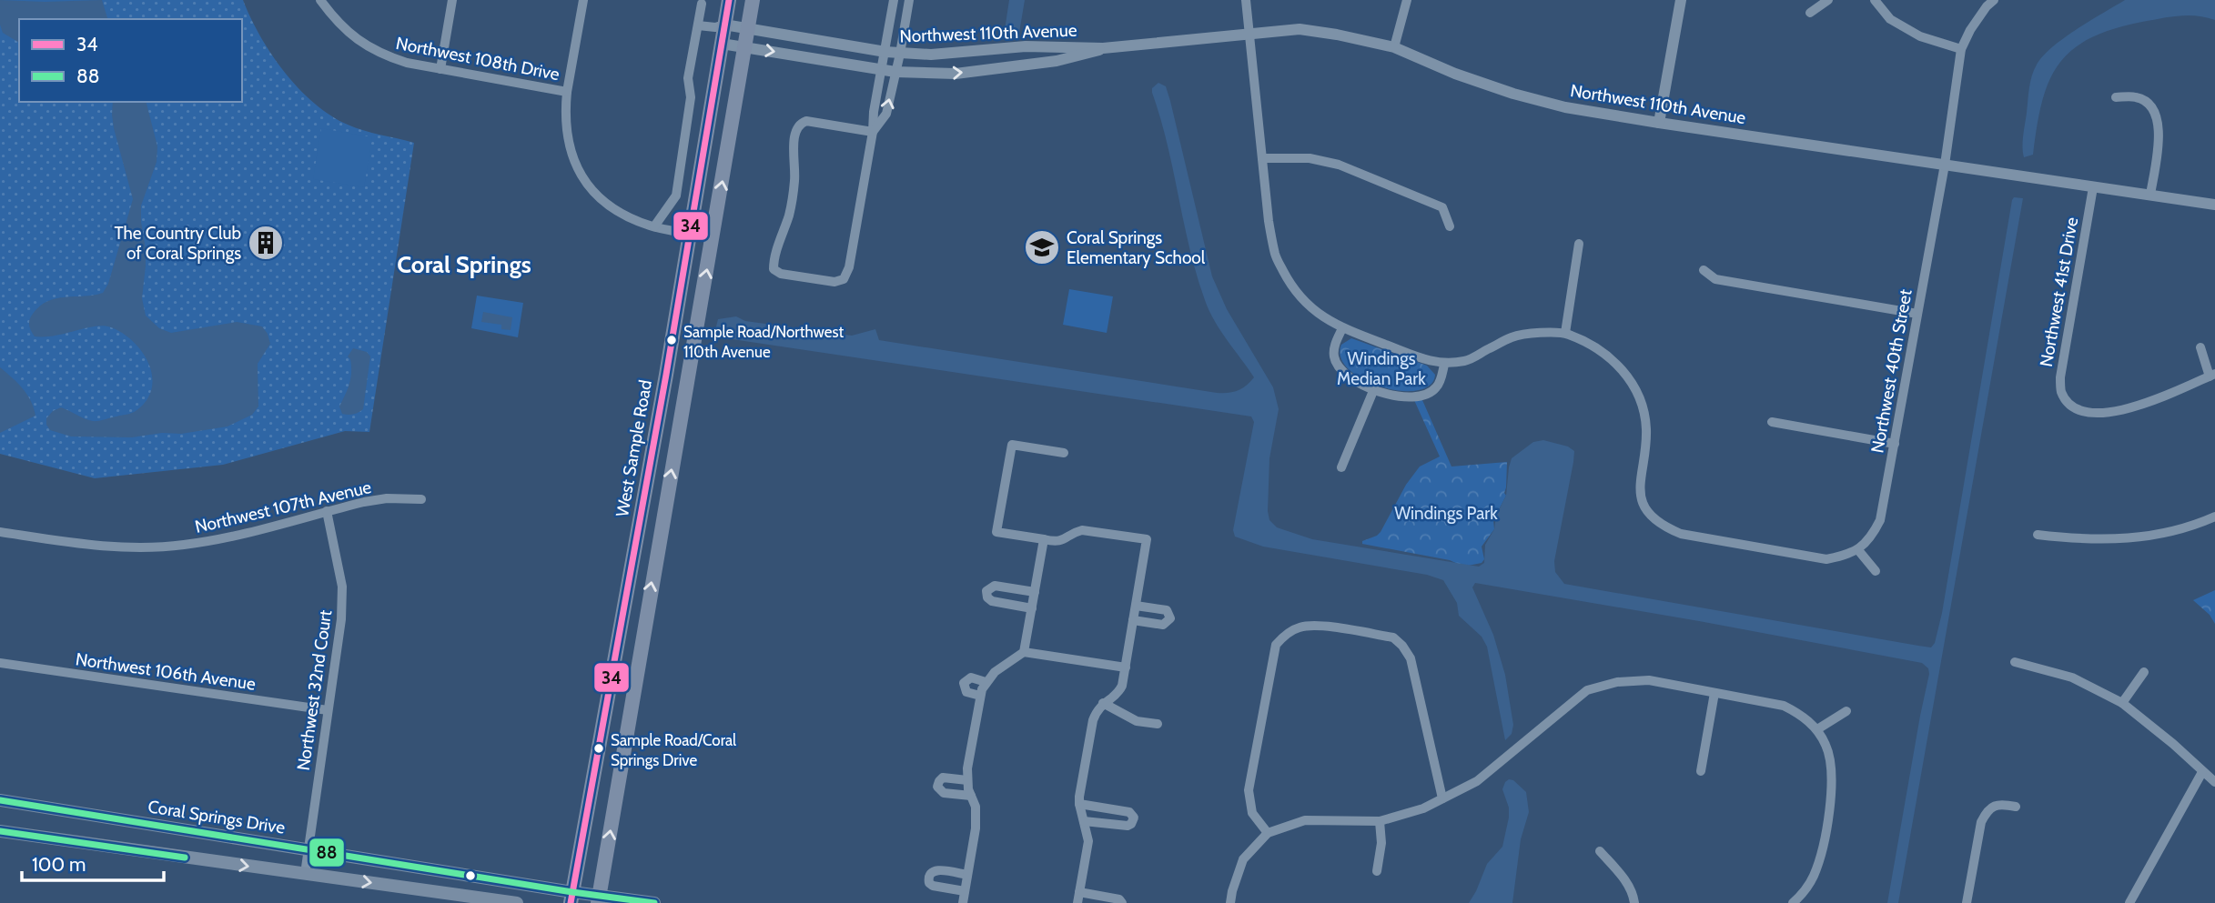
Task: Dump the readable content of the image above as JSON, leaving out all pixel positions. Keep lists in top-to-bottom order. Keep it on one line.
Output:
{"streets":{"main road":["West Sample Road","Coral Springs Drive"],"street":["Northwest 110th Avenue","Northwest 108th Drive","Northwest 41st Drive","Northwest 40th Street","Northwest 107th Avenue","Northwest 106th Avenue","Northwest 32nd Court"]},"crossings":[["Northwest 110th Avenue","Northwest 41st Drive"],["Northwest 110th Avenue","Northwest 40th Street"],["Northwest 110th Avenue","West Sample Road"],["Northwest 108th Drive","West Sample Road"],["West Sample Road","Coral Springs Drive"],["Northwest 107th Avenue","Northwest 32nd Court"],["Northwest 106th Avenue","Northwest 32nd Court"],["Northwest 32nd Court","Coral Springs Drive"]],"districts":["Coral Springs"],"parks":["Windings Median Park","Windings Park"],"places":{"building":["The Country Club of Coral Springs"],"school or university":["Coral Springs Elementary School"],"other":["Sample Road/Northwest 110th Avenue","Sample Road/Coral Springs Drive"]},"lines":["transit line 34","transit line 88"],"legend":["34","88"],"scale_bar":"100 m"}
